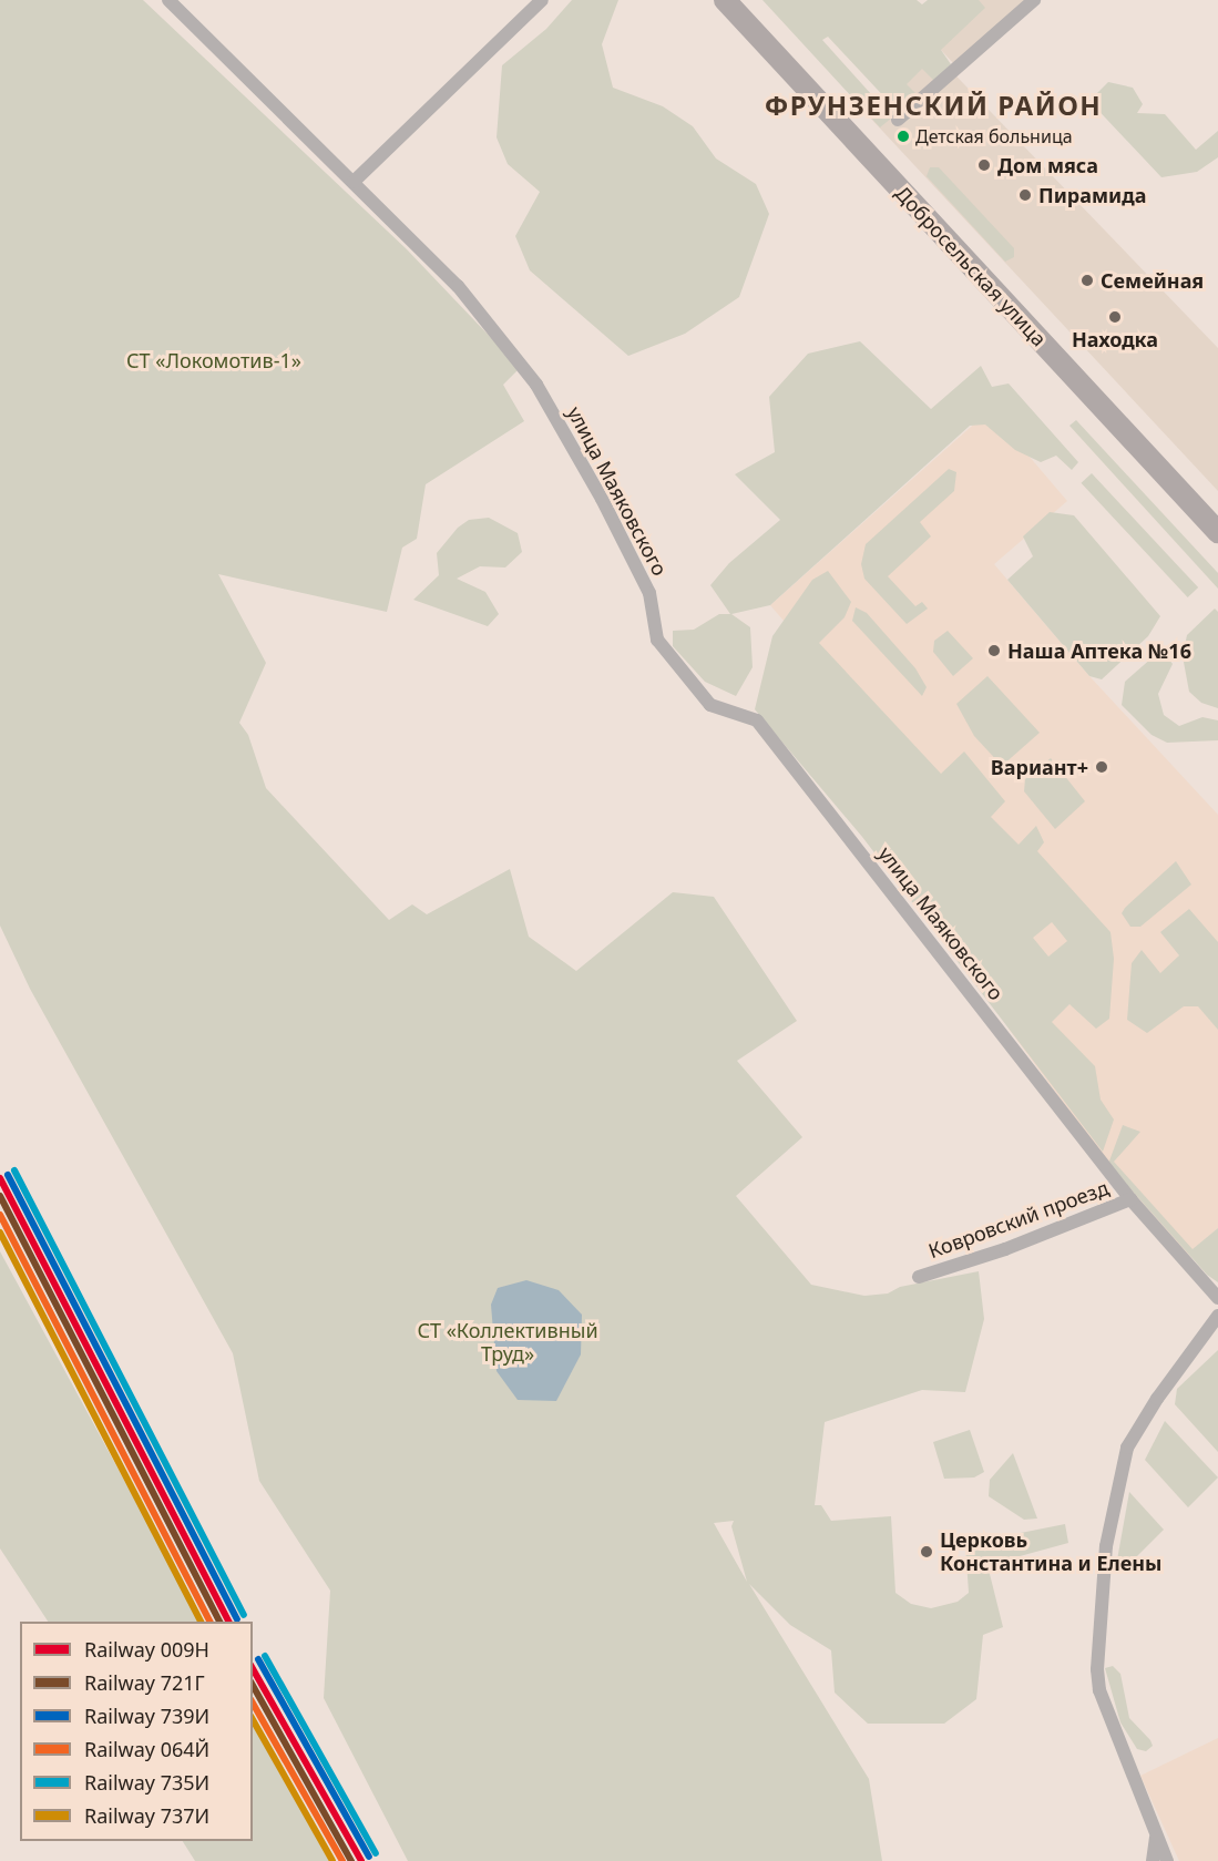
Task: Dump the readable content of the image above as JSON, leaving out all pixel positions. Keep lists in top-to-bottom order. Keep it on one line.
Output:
{"streets":{"main road":["Добросельская улица"],"street":["улица Маяковского","Ковровский проезд"]},"crossings":[["улица Маяковского","Ковровский проезд"]],"districts":["ФРУНЗЕНСКИЙ РАЙОН"],"parks":["СТ «Локомотив-1»","СТ «Коллективный Труд»"],"places":["Детская больница","Дом мяса","Пирамида","Семейная","Находка","Наша Аптека №16","Вариант+","Церковь Константина и Елены"],"lines":["rail line 735И","rail line 739И","rail line 009Н","rail line 721Г","rail line 064Й","rail line 737И"],"legend":["Railway 009Н","Railway 721Г","Railway 739И","Railway 064Й","Railway 735И","Railway 737И"]}
